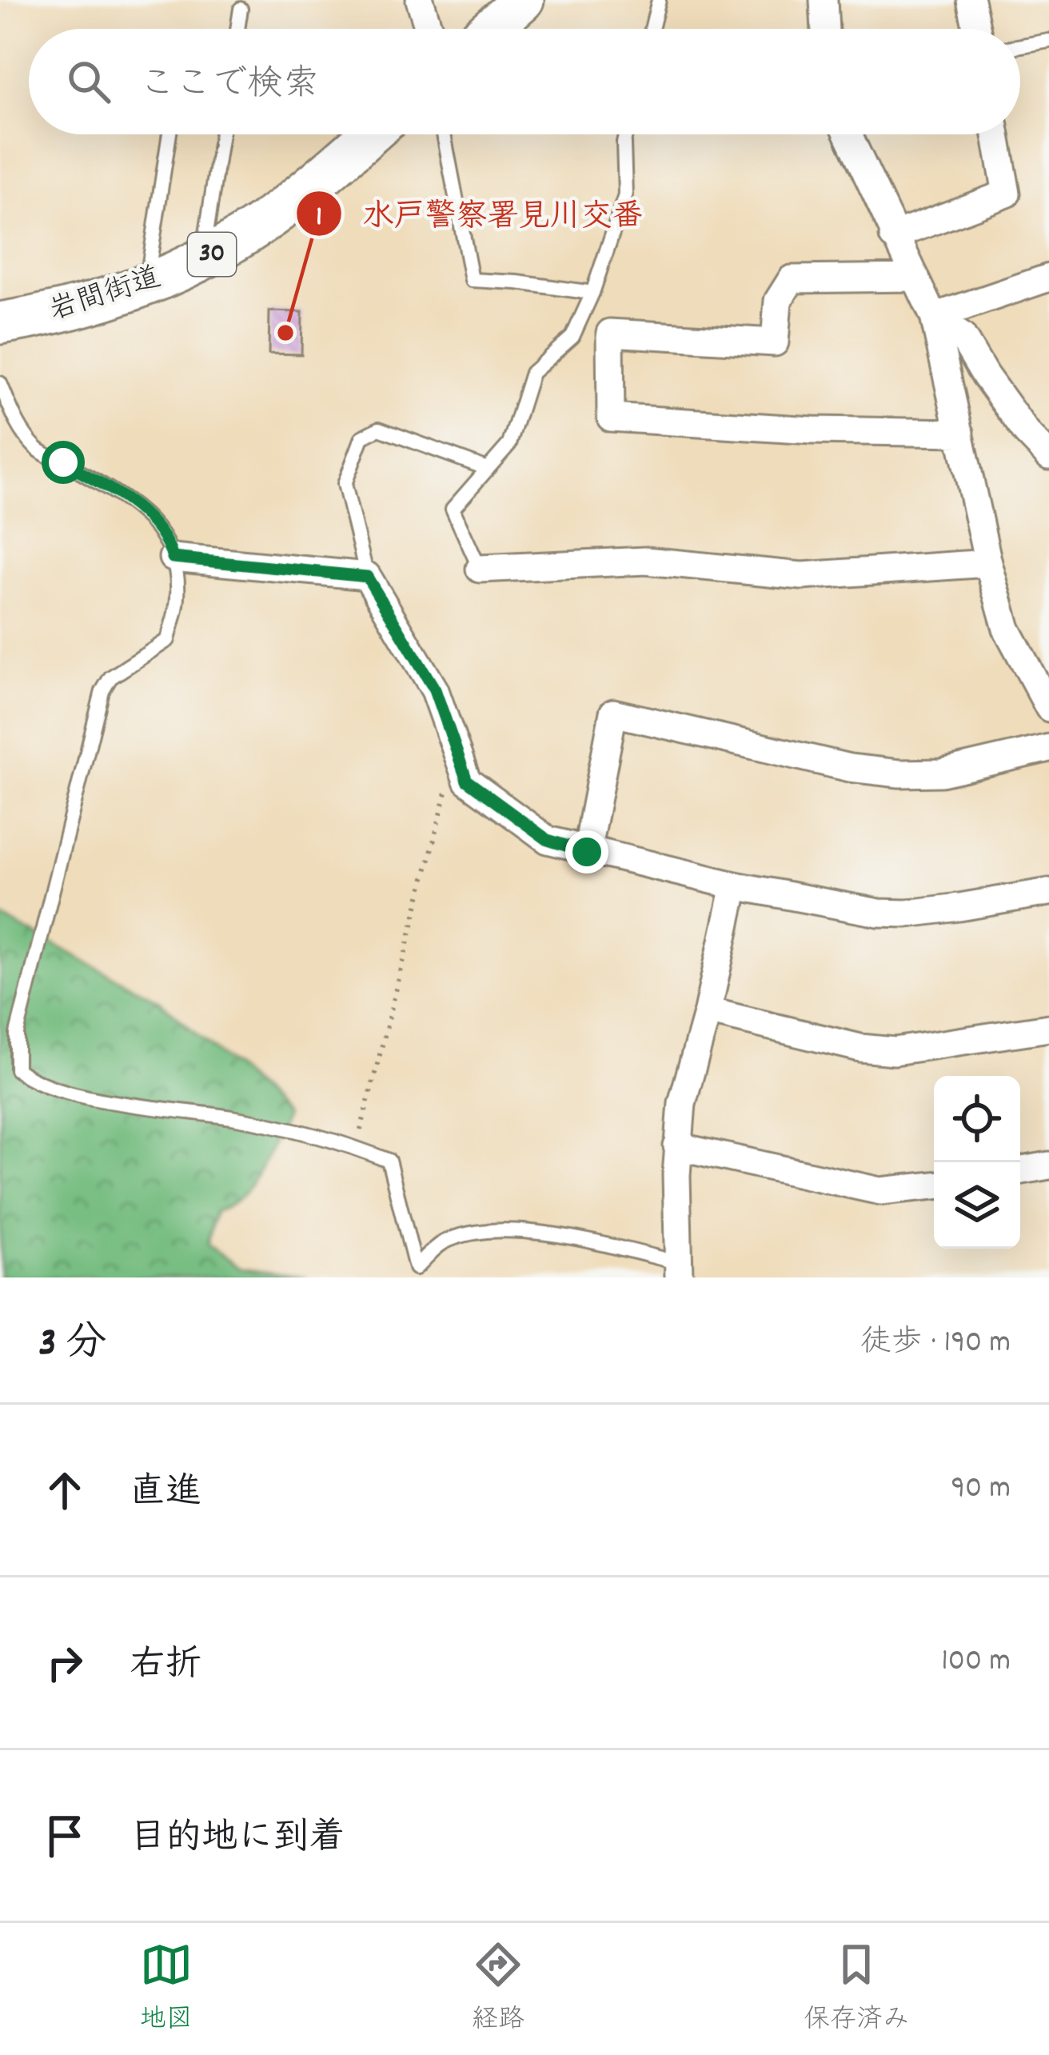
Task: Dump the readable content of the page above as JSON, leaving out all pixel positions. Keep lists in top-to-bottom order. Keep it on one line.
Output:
{"streets":{"main road":["30","岩間街道"]},"places":["水戸警察署見川交番"],"page":{"search":"ここで検索","heading":["3 分","徒歩 · 190 m"],"list":[["直進","90 m"],["右折","100 m"],"目的地に到着"],"nav":["地図","経路","保存済み"]}}
